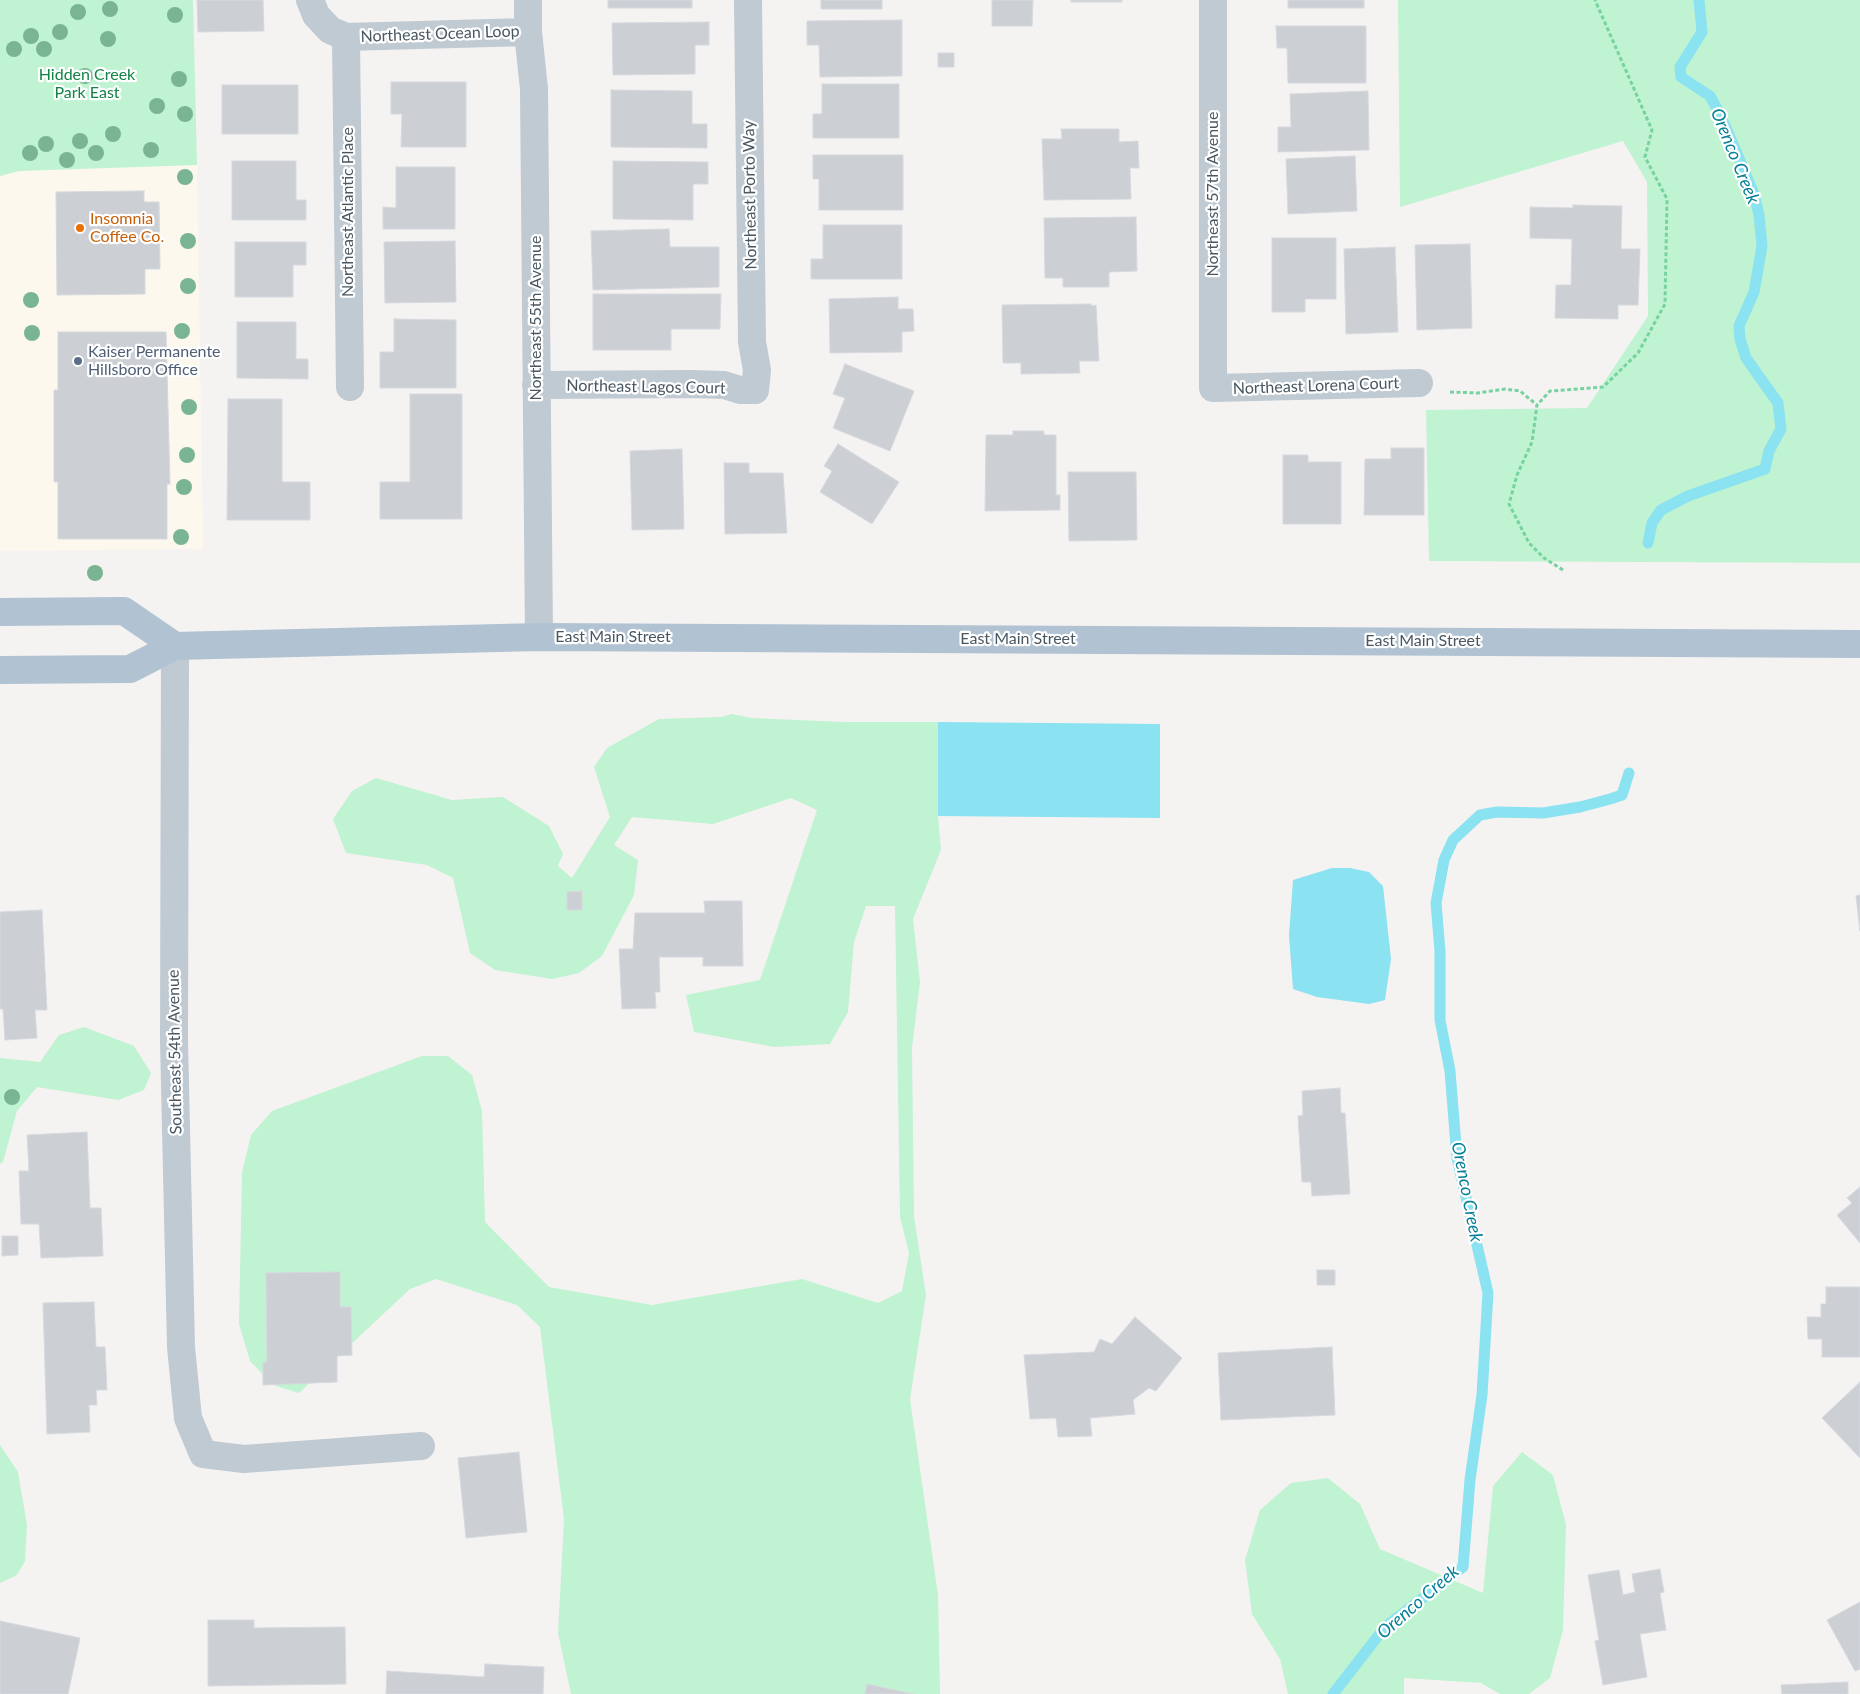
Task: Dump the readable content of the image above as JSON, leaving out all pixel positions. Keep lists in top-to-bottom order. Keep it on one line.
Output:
{"streets":{"main road":["East Main Street"],"street":["Northeast Ocean Loop","Northeast 57th Avenue","Northeast Porto Way","Northeast Atlantic Place","Northeast 55th Avenue","Northeast Lorena Court","Northeast Lagos Court","Southeast 54th Avenue"]},"crossings":[["Northeast Ocean Loop","Northeast Atlantic Place"],["Northeast Ocean Loop","Northeast 55th Avenue"],["Northeast 57th Avenue","Northeast Lorena Court"],["Northeast Porto Way","Northeast Lagos Court"],["Northeast 55th Avenue","Northeast Lagos Court"],["Northeast 55th Avenue","East Main Street"],["East Main Street","Southeast 54th Avenue"]],"water":["Orenco Creek"],"parks":["Hidden Creek Park East"],"places":["Insomnia Coffee Co.","Kaiser Permanente Hillsboro Office"]}
